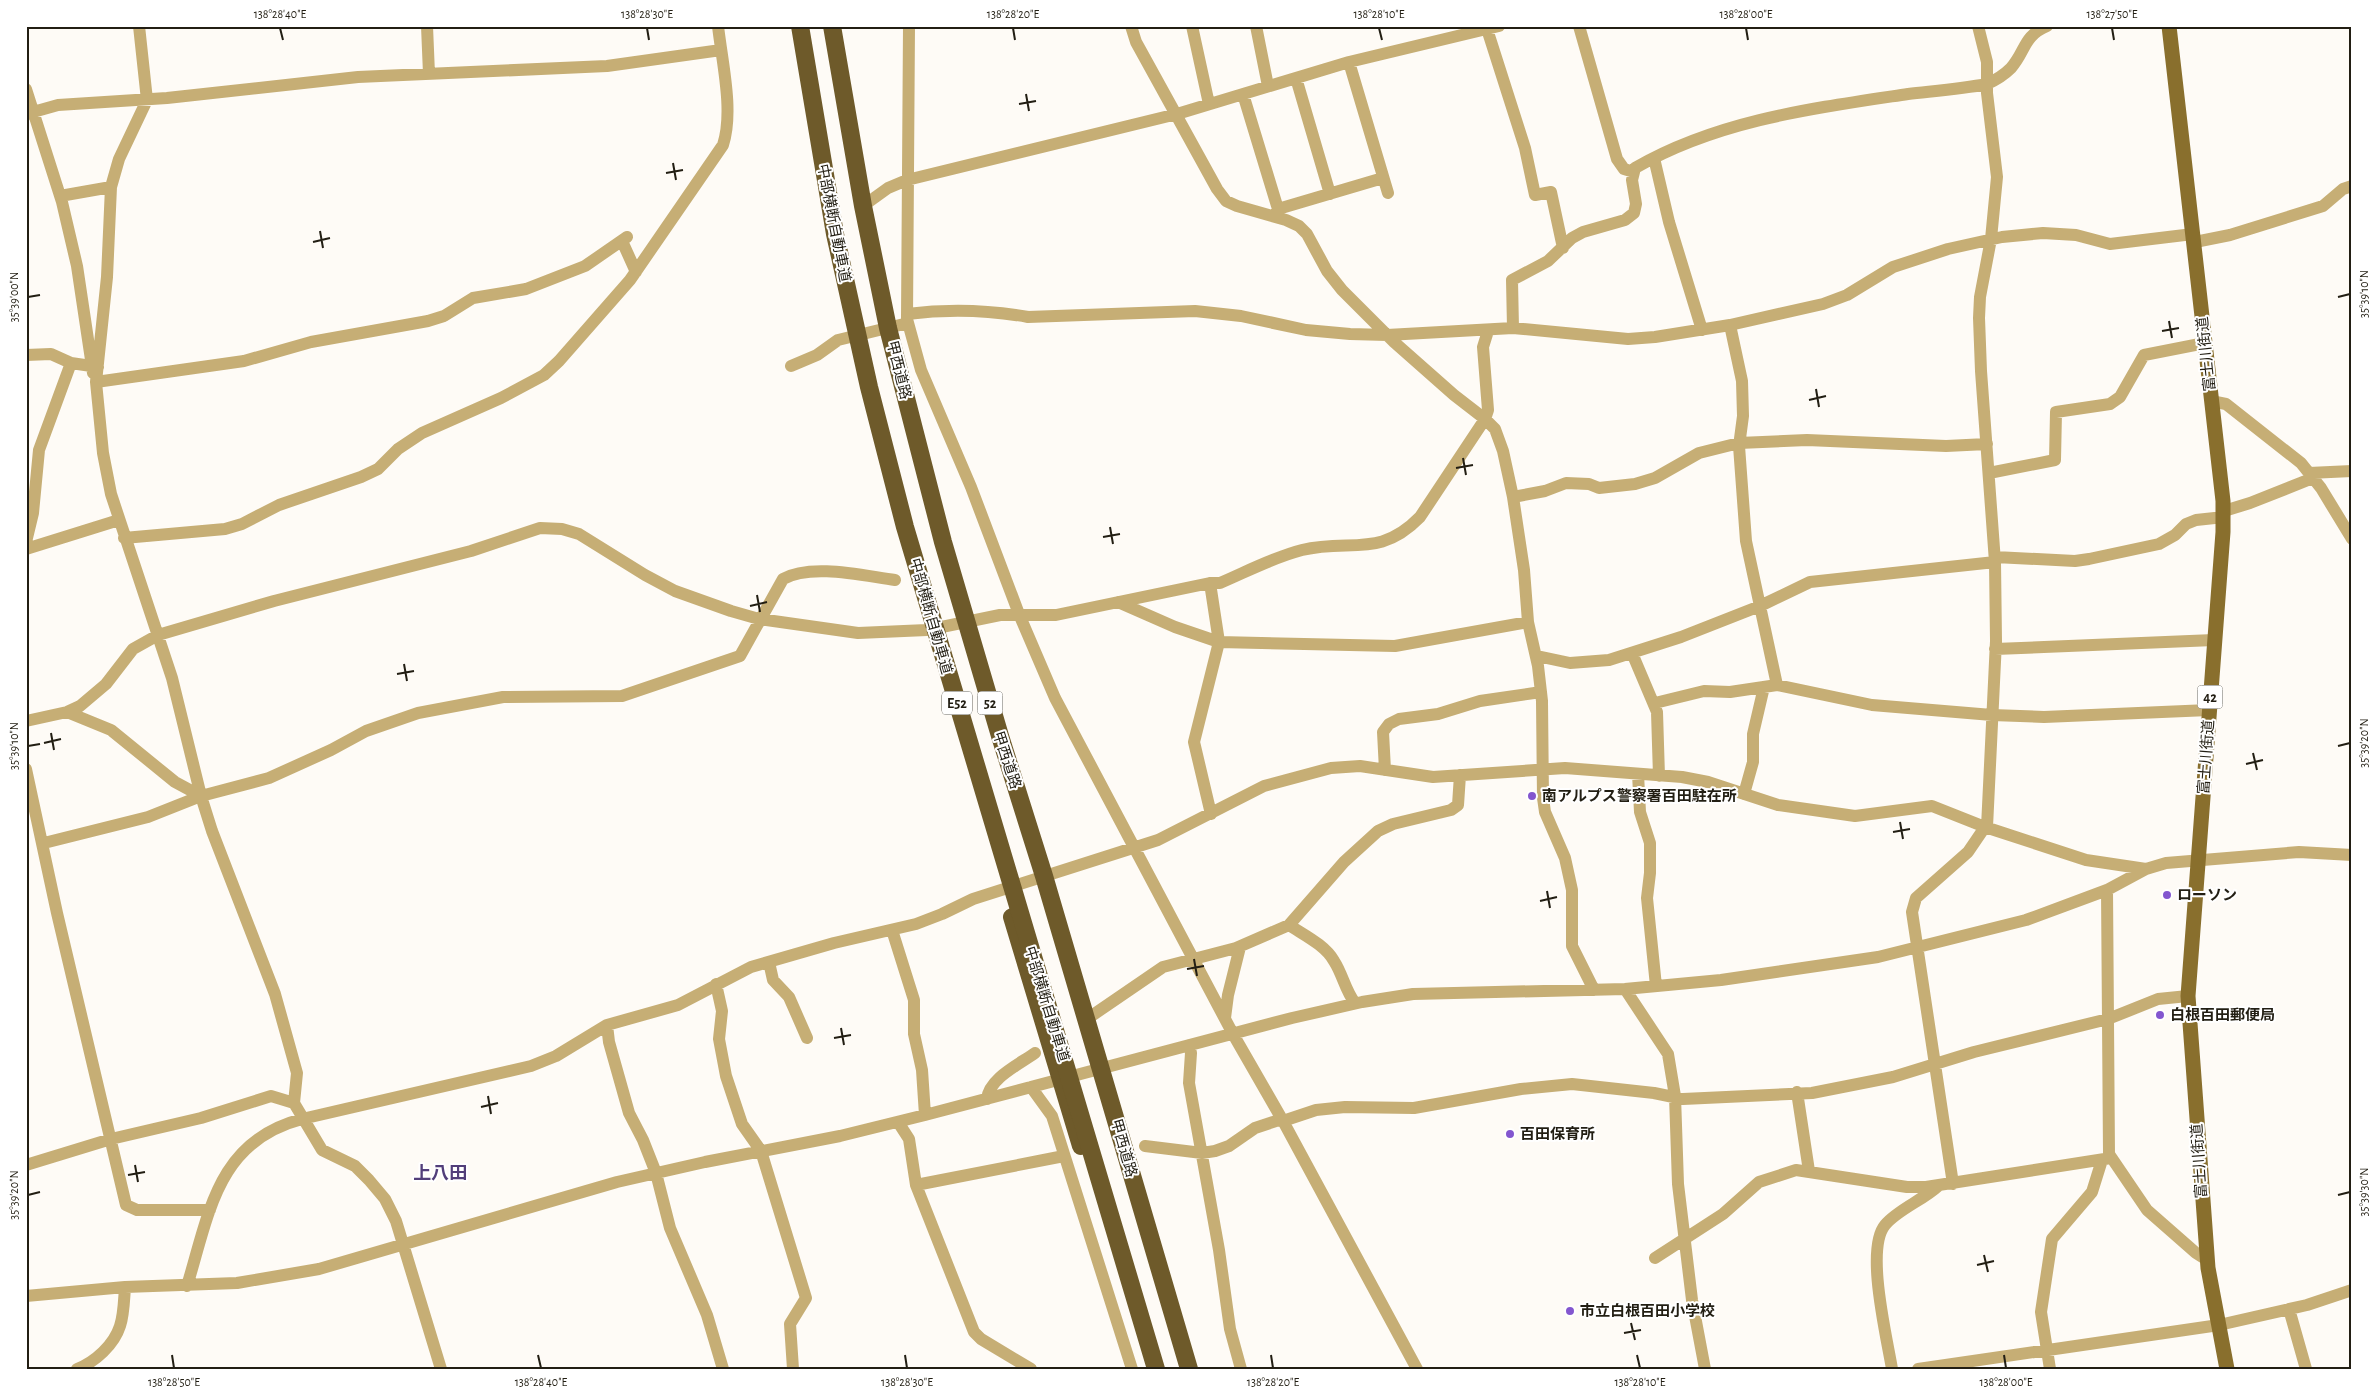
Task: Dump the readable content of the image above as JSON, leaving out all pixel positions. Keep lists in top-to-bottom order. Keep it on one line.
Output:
{"streets":{"highway":["中部横断自動車道","甲西道路","E52","52"],"main road":["富士川街道","42"]},"districts":["上八田"],"places":["南アルプス警察署百田駐在所","ローソン","白根百田郵便局","百田保育所","市立白根百田小学校"],"coordinates":["138°28'40\"E","138°28'30\"E","138°28'20\"E","138°28'10\"E","138°28'00\"E","138°27'50\"E","35°39'10\"N","35°39'00\"N","35°39'20\"N","35°39'30\"N","138°28'50\"E"]}
